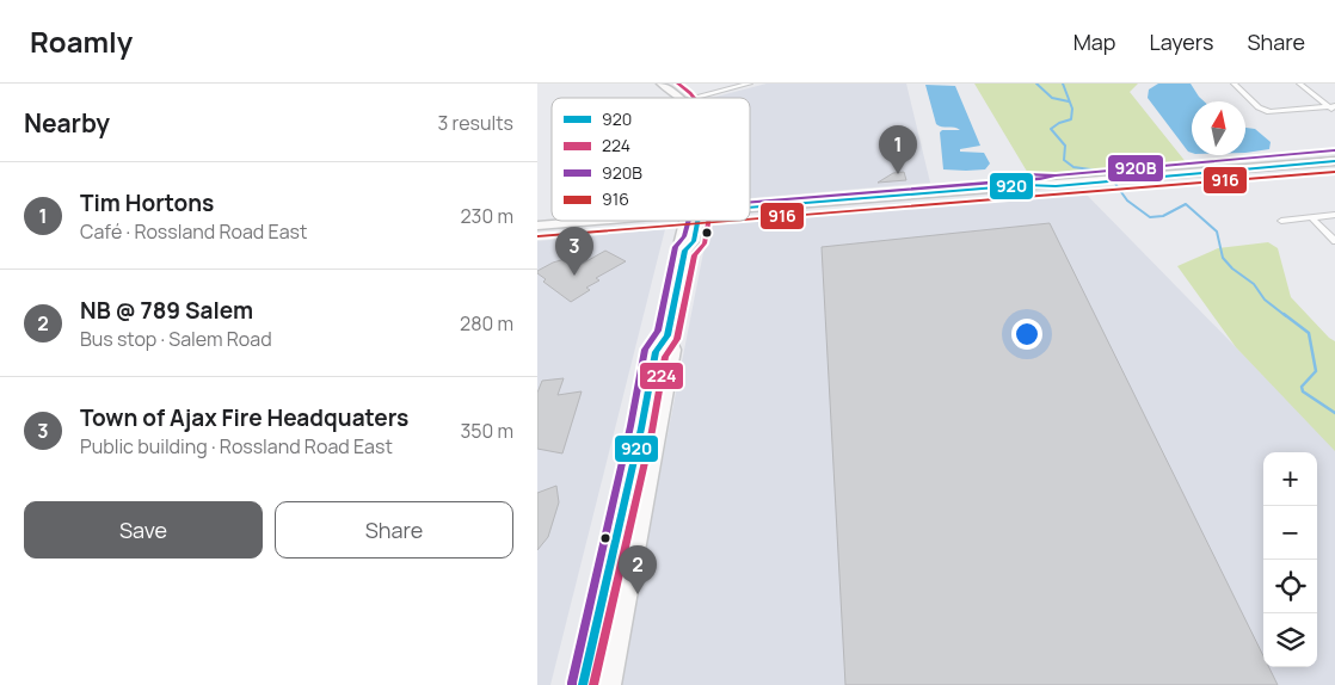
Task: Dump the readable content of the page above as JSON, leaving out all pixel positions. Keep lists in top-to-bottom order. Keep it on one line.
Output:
{"lines":["transit line 224","transit line 920B","transit line 920","transit line 916"],"legend":["920","224","920B","916"],"north":"top","page":{"header":"Roamly","nav":["Map","Layers","Share"],"heading":["Nearby","3 results"],"pins":["1","3","2"],"list":[{"mark":"1","name":"Tim Hortons","note":"Café · Rossland Road East","value":"230 m"},{"mark":"2","name":"NB @ 789 Salem","note":"Bus stop · Salem Road","value":"280 m"},{"mark":"3","name":"Town of Ajax Fire Headquaters","note":"Public building · Rossland Road East","value":"350 m"}],"map_buttons":["+","−"],"buttons":["Save","Share"]}}
